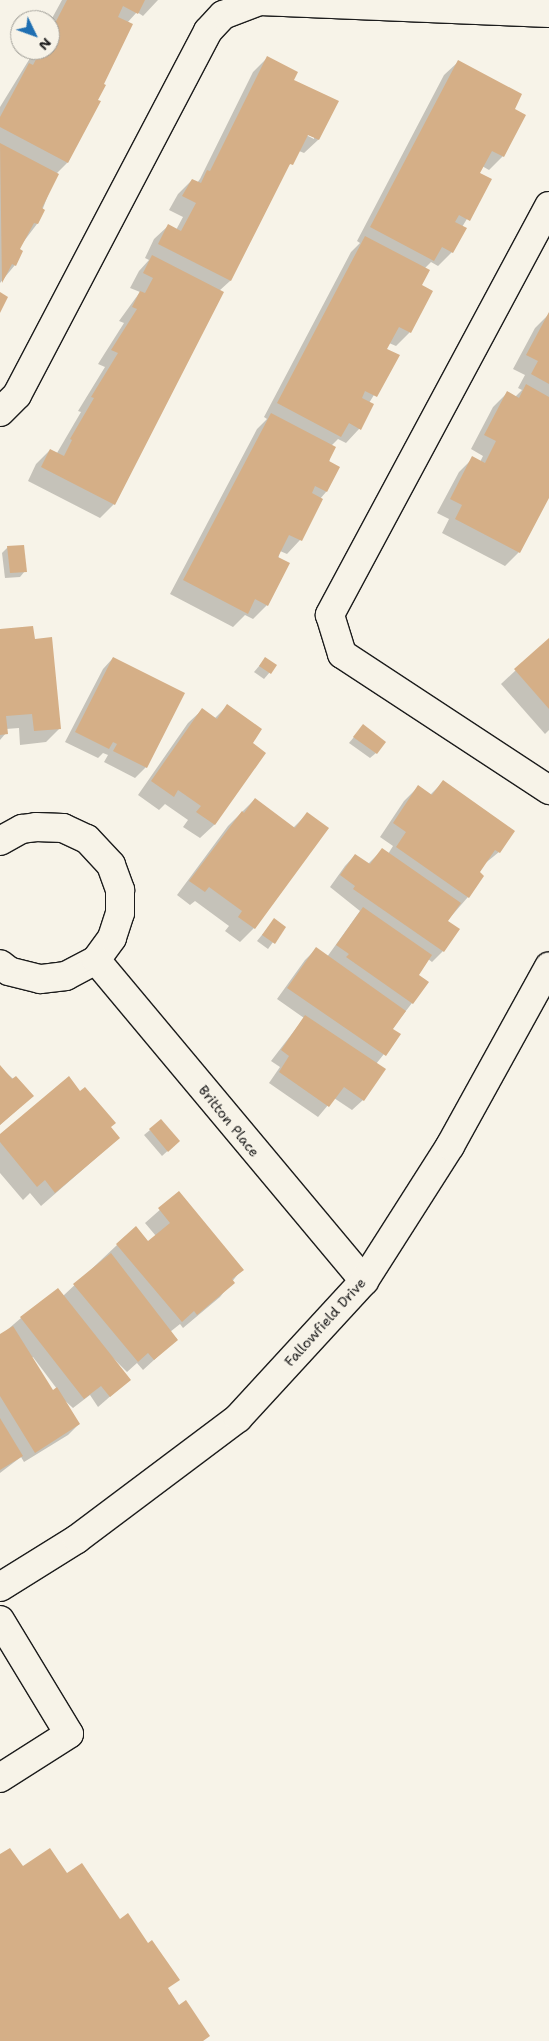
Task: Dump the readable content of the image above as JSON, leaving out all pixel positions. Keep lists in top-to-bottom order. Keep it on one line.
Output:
{"streets":{"street":["Britton Place","Fallowfield Drive"]},"crossings":[["Britton Place","Fallowfield Drive"]],"north":"bottom right"}
